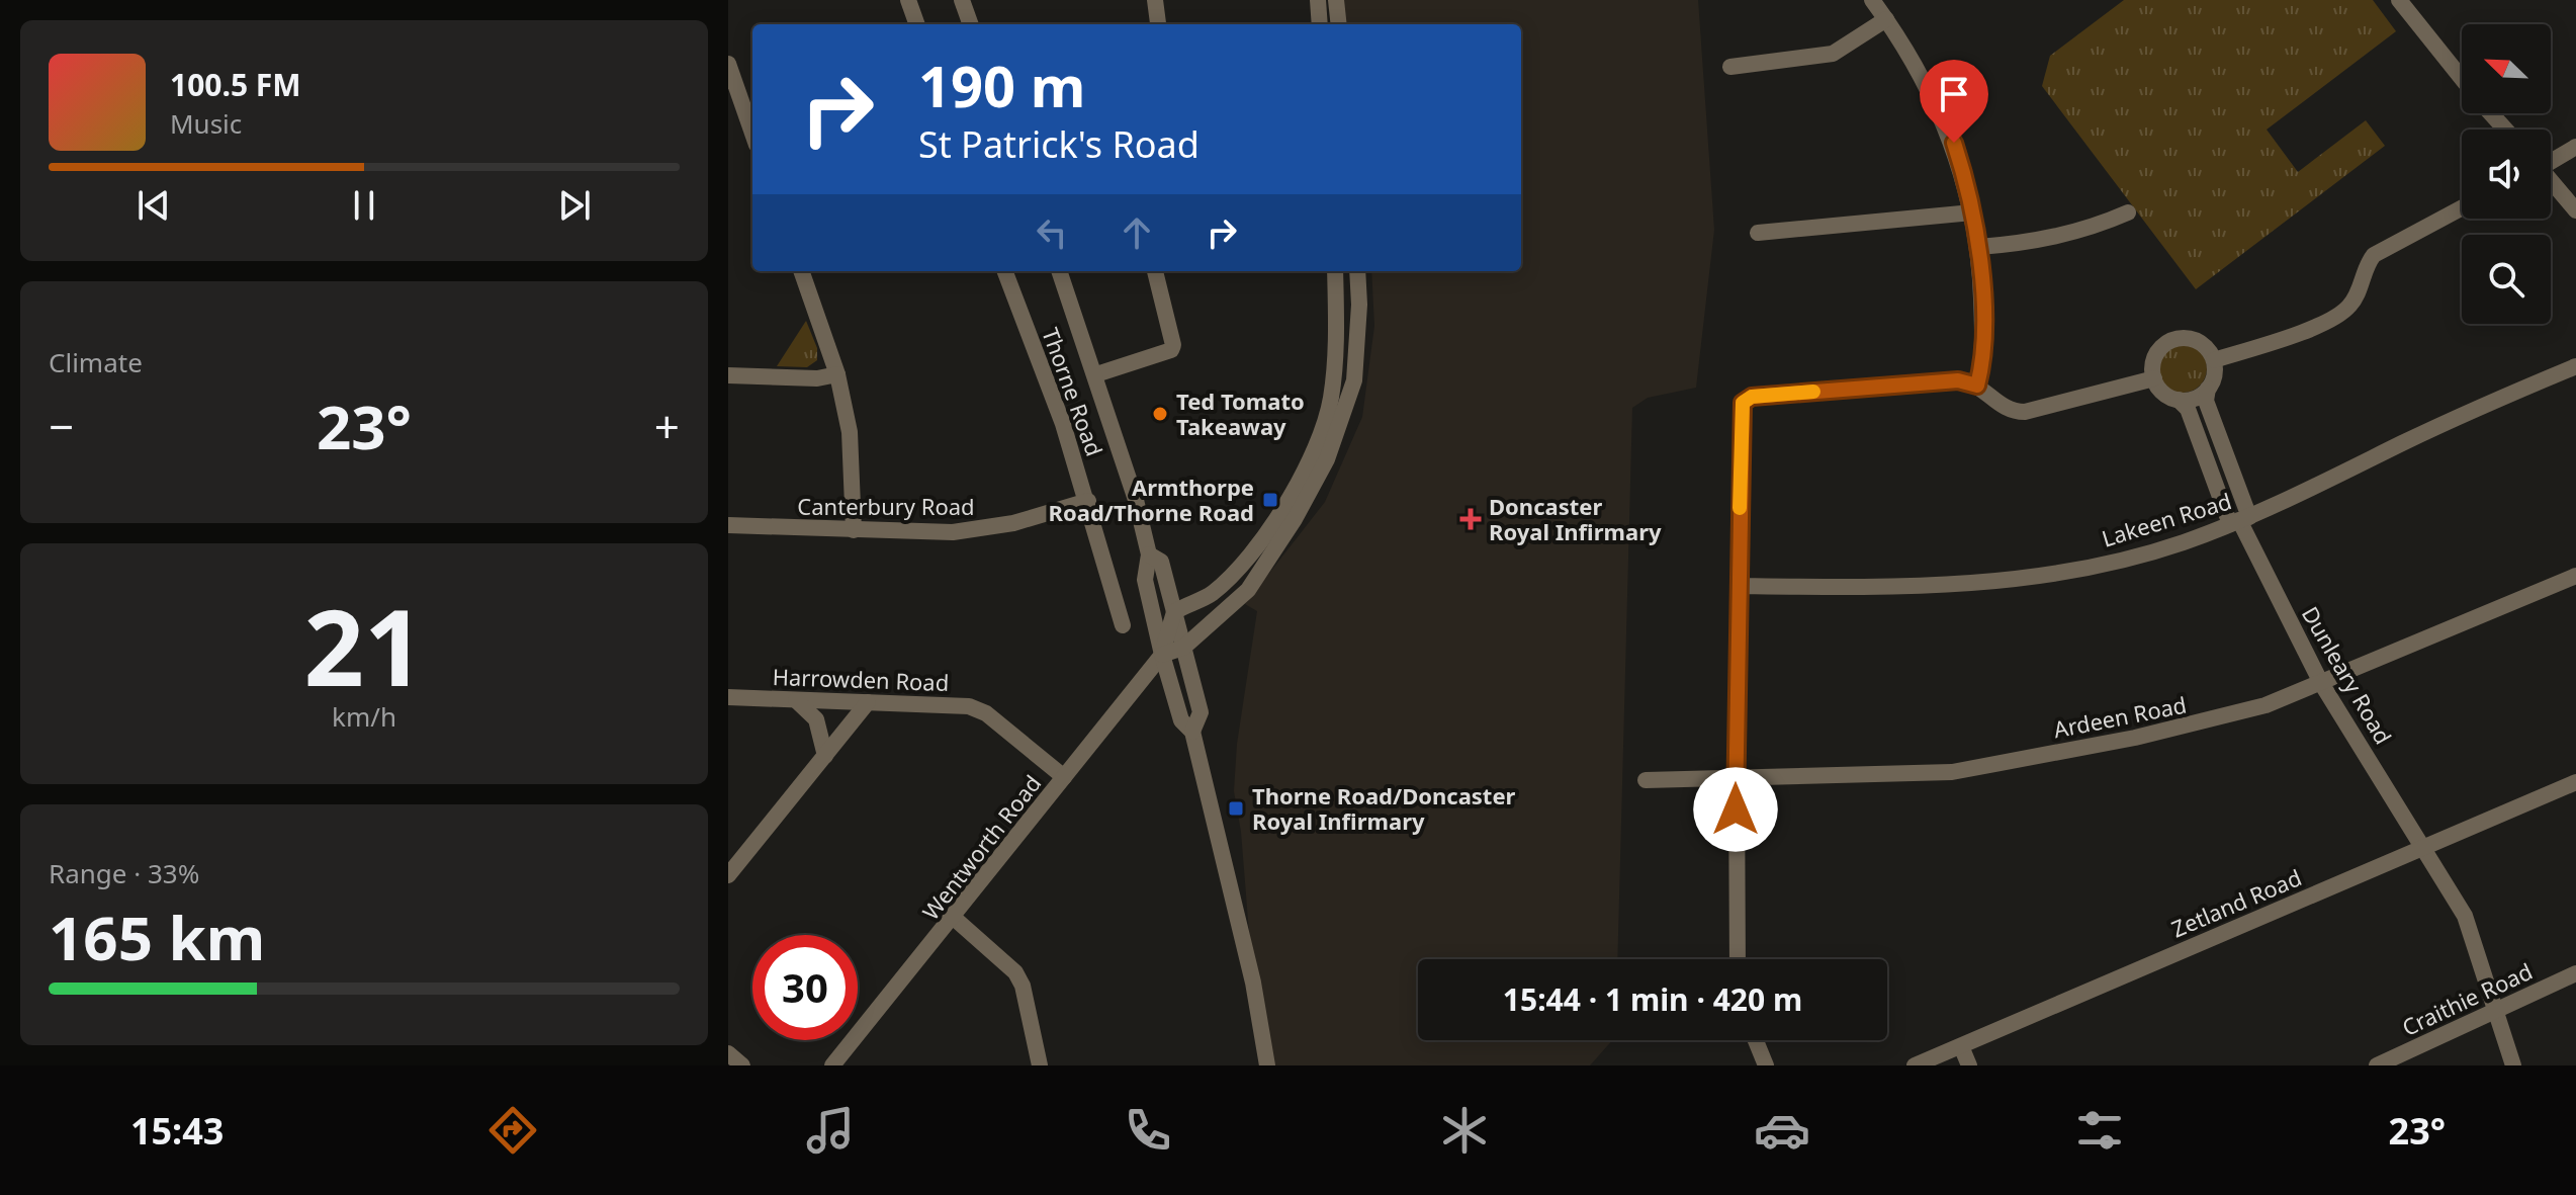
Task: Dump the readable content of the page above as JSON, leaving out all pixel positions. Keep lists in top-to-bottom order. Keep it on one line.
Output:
{"streets":{"street":["Thorne Road","Canterbury Road","Lakeen Road","Dunleary Road","Harrowden Road","Ardeen Road","Wentworth Road","Zetland Road","Craithie Road"]},"crossings":[["Thorne Road","Canterbury Road"],["Thorne Road","Wentworth Road"],["Lakeen Road","Dunleary Road"],["Dunleary Road","Ardeen Road"],["Dunleary Road","Zetland Road"],["Dunleary Road","Craithie Road"],["Harrowden Road","Wentworth Road"]],"places":{"other":["Ted Tomato Takeaway"],"transit":["Armthorpe Road/Thorne Road","Thorne Road/Doncaster Royal Infirmary"],"health":["Doncaster Royal Infirmary"]},"north":"top left","page":{"turn":["190 m","St Patrick's Road"],"song":["100.5 FM","Music"],"tile":["Climate",["21","km/h"],["Range · 33%","165 km"]],"heat":["−","23°","+"],"limit":"30","trip":"15:44 · 1 min · 420 m","tabs":["15:43","23°"]}}
